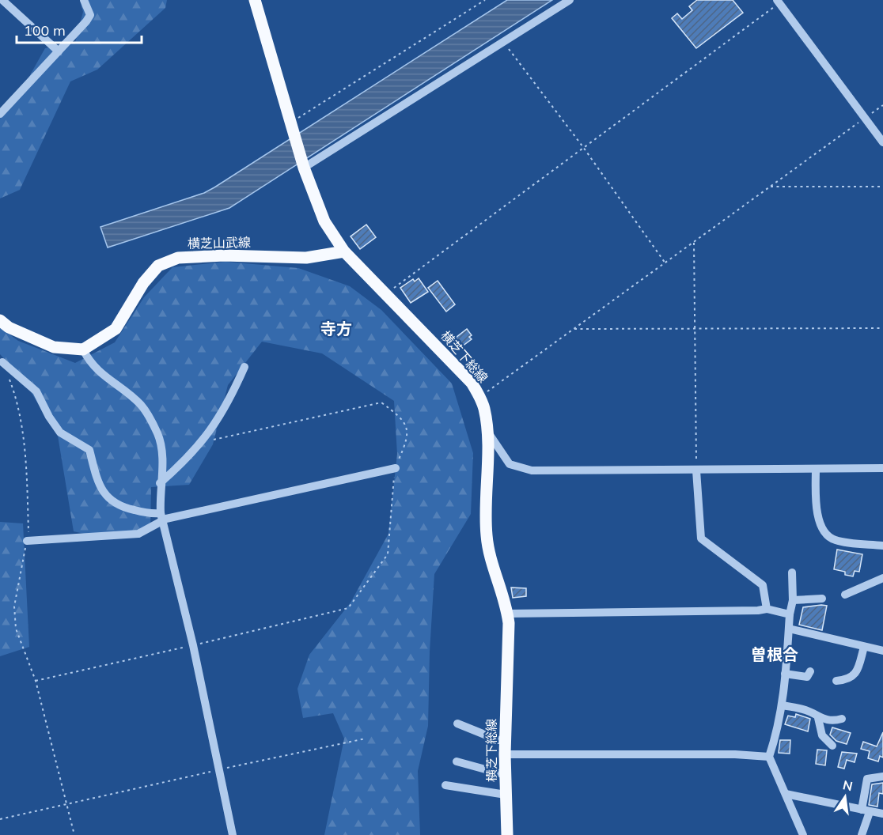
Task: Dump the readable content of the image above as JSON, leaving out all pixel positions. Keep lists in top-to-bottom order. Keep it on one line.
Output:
{"streets":{"main road":["横芝山武線","横芝下総線"]},"crossings":[["横芝山武線","横芝下総線"]],"districts":["寺方","曽根合"],"scale_bar":"100 m","north":"top"}
